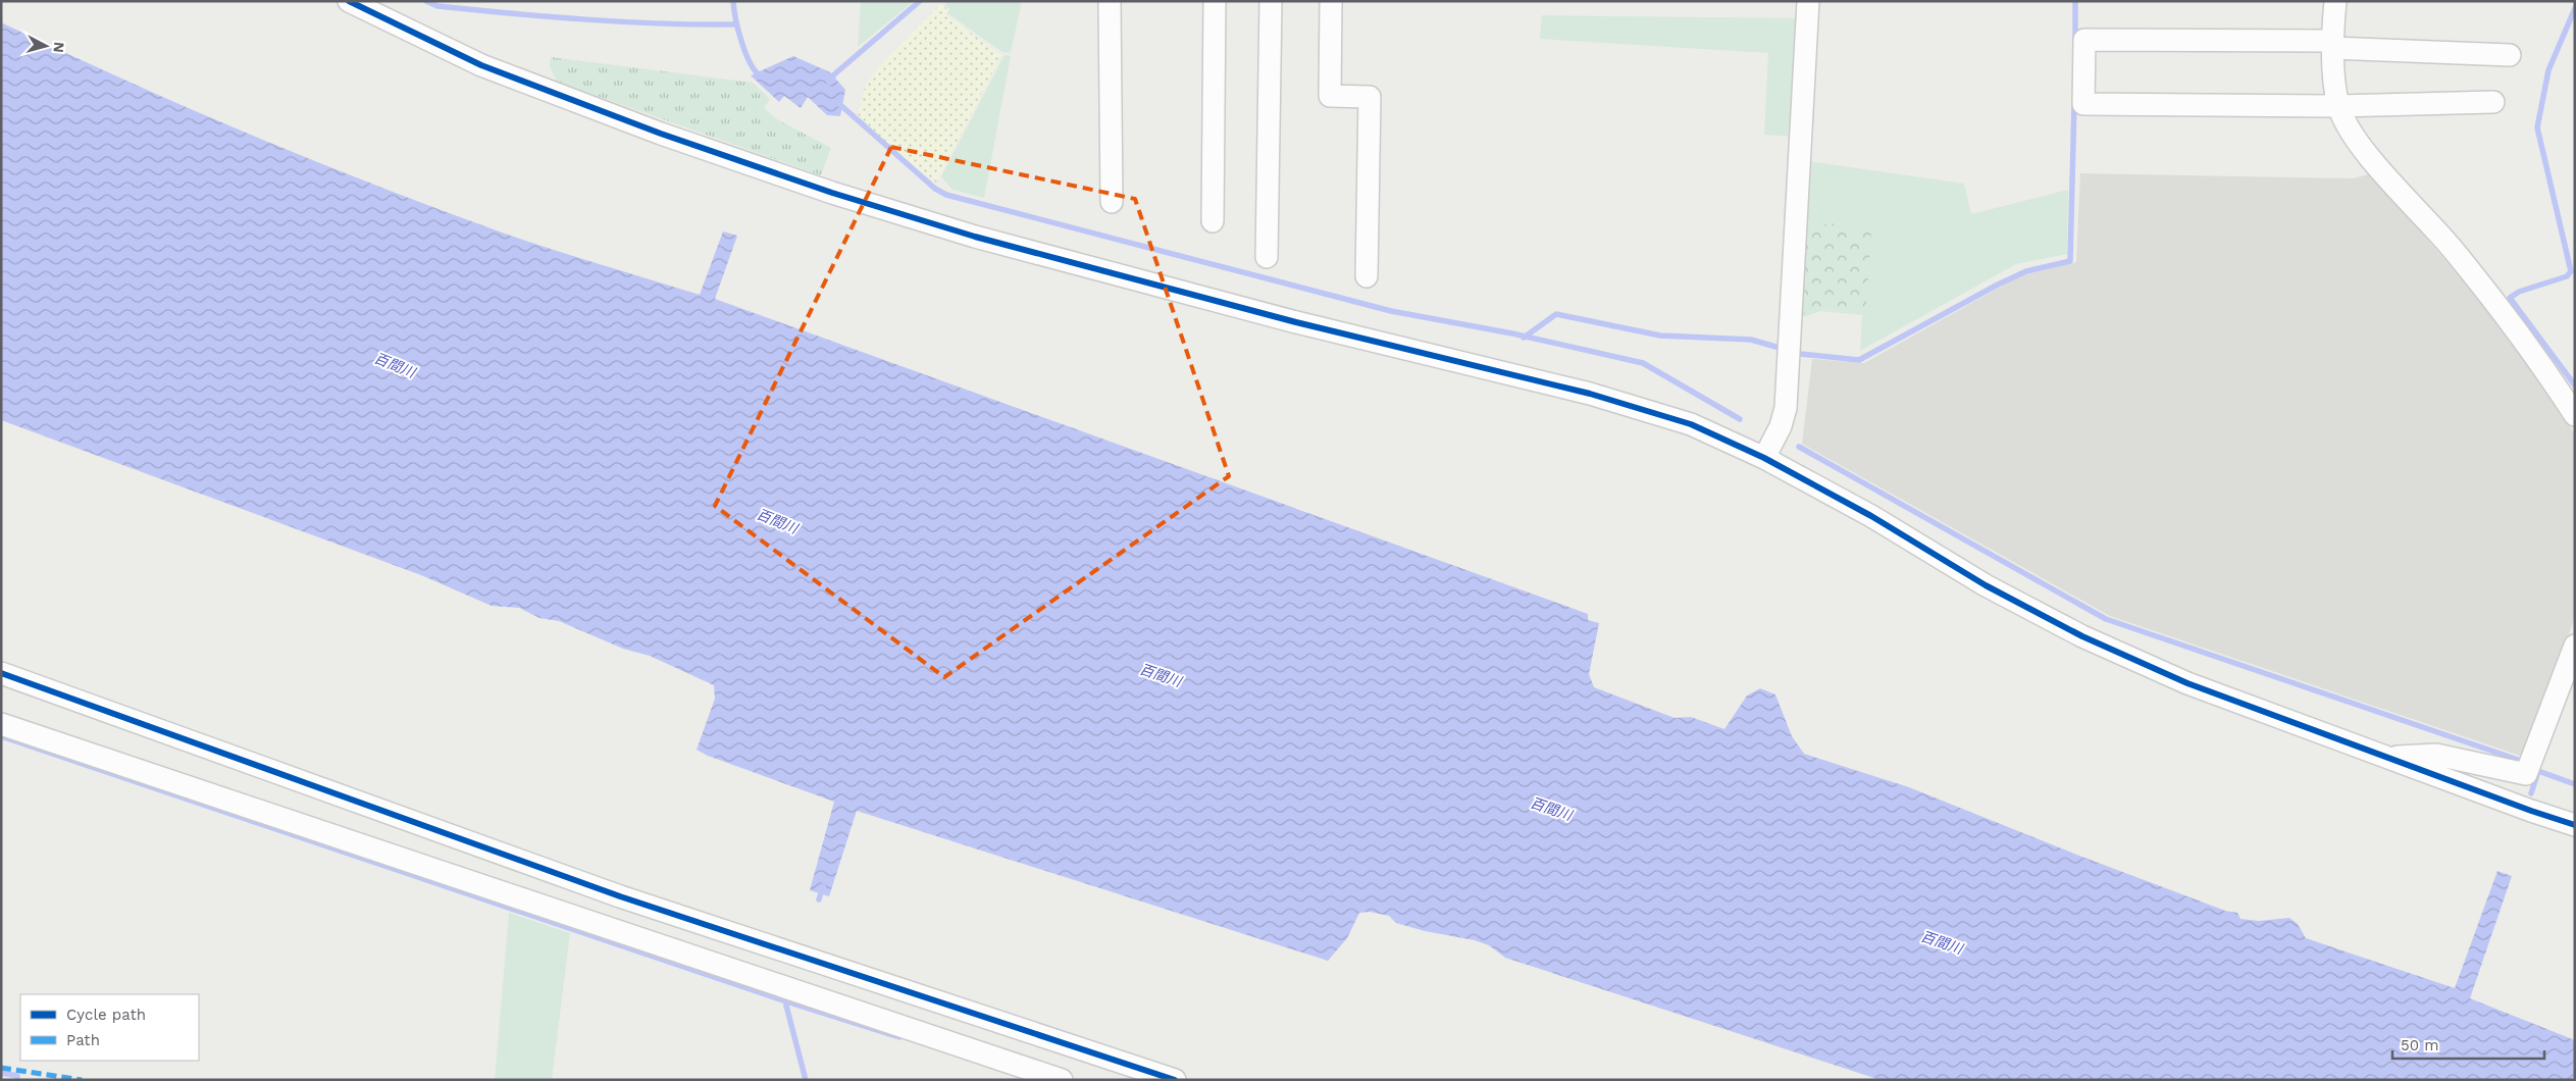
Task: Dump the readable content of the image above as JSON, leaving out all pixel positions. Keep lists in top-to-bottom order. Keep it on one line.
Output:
{"water":["百間川"],"legend":["Cycle path","Path"],"scale_bar":"50 m","north":"right"}
